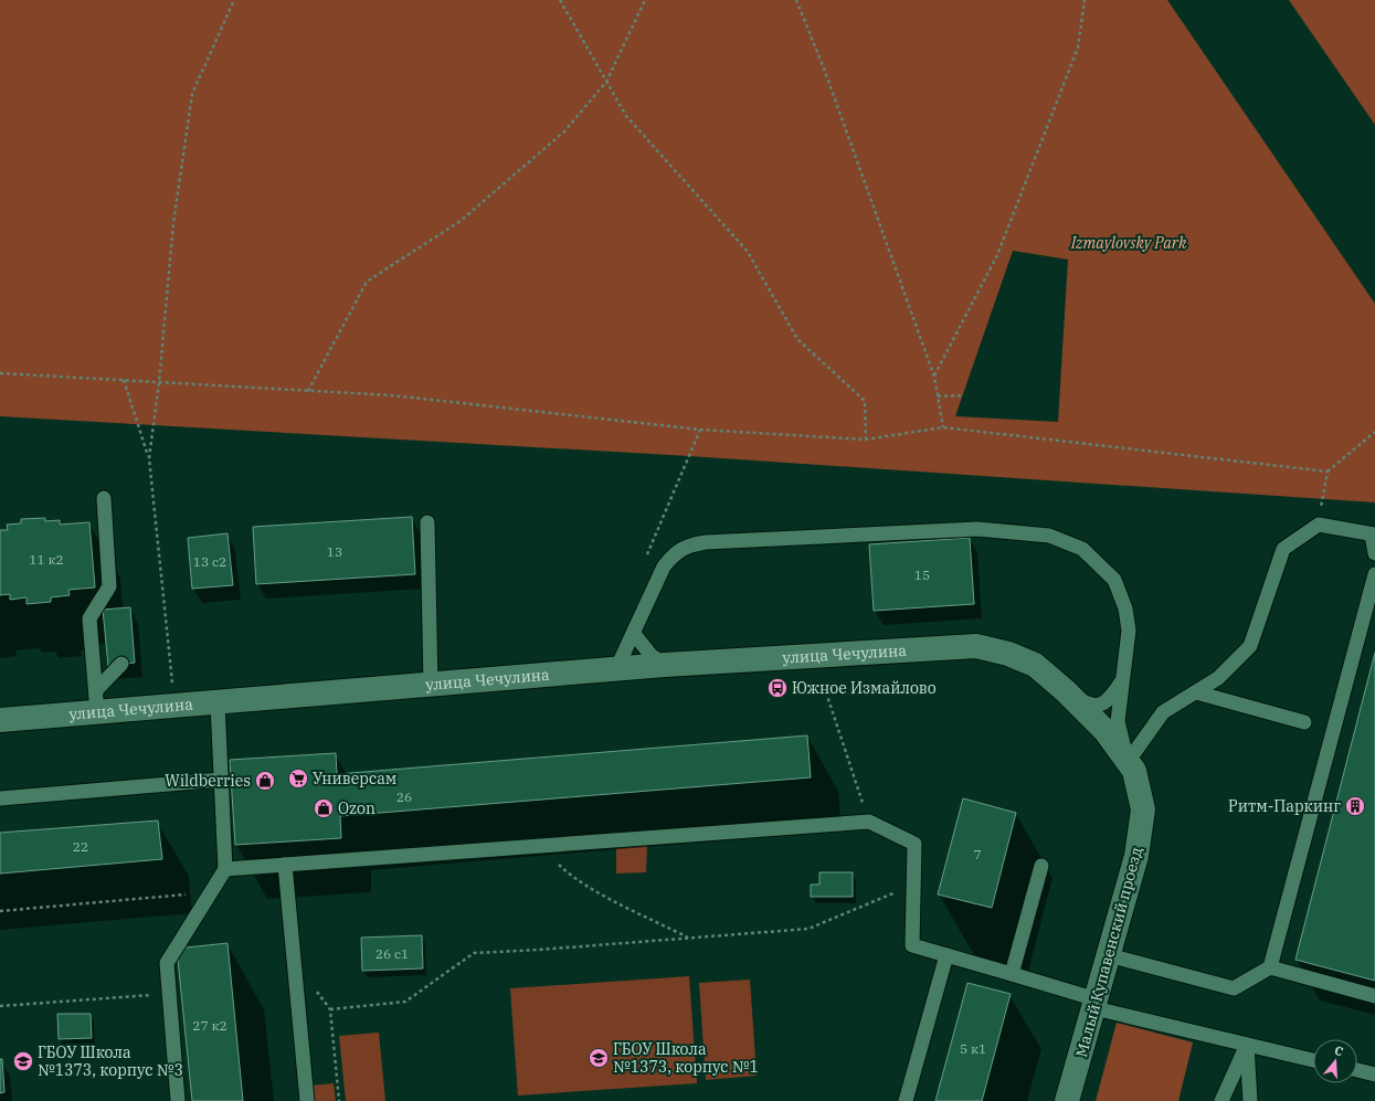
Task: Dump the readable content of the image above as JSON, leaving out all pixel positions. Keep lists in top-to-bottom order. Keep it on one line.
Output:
{"streets":{"street":["улица Чечулина","Малый Купавенский проезд"]},"crossings":[["улица Чечулина","Малый Купавенский проезд"]],"parks":["Izmaylovsky Park"],"places":{"bus stop":["Южное Измайлово"],"supermarket":["Универсам"],"shop":["Wildberries","Ozon"],"building":["Ритм-Паркинг"],"school or university":["ГБОУ Школа №1373, корпус №1","ГБОУ Школа №1373, корпус №3"]},"house_numbers":["13","11 к2","13 с2","15","26","22","7","26 с1","27 к2","5 к1"],"north":"top"}
